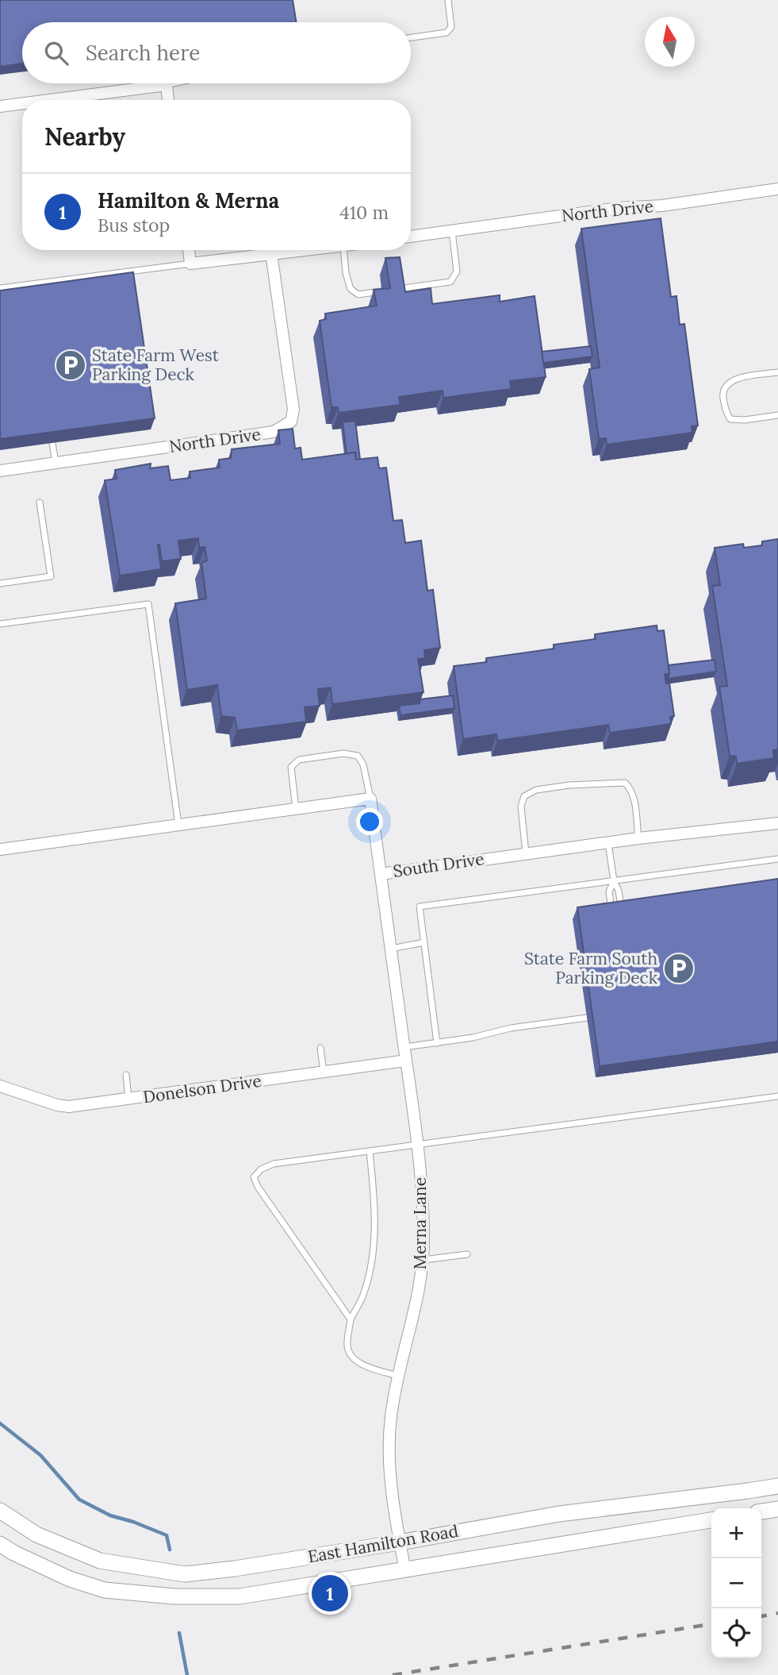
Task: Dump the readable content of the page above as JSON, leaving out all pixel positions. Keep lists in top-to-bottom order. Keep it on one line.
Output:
{"streets":{"main road":["East Hamilton Road"],"street":["North Drive","South Drive","Donelson Drive","Merna Lane"]},"crossings":[["South Drive","Merna Lane"],["Donelson Drive","Merna Lane"],["Merna Lane","East Hamilton Road"]],"places":{"parking":["State Farm West Parking Deck","State Farm South Parking Deck"]},"north":"top","page":{"search":"Search here","heading":"Nearby","list":[{"mark":"1","name":"Hamilton & Merna","note":"Bus stop","value":"410 m"}],"map_buttons":["+","−"],"pins":"1"}}
